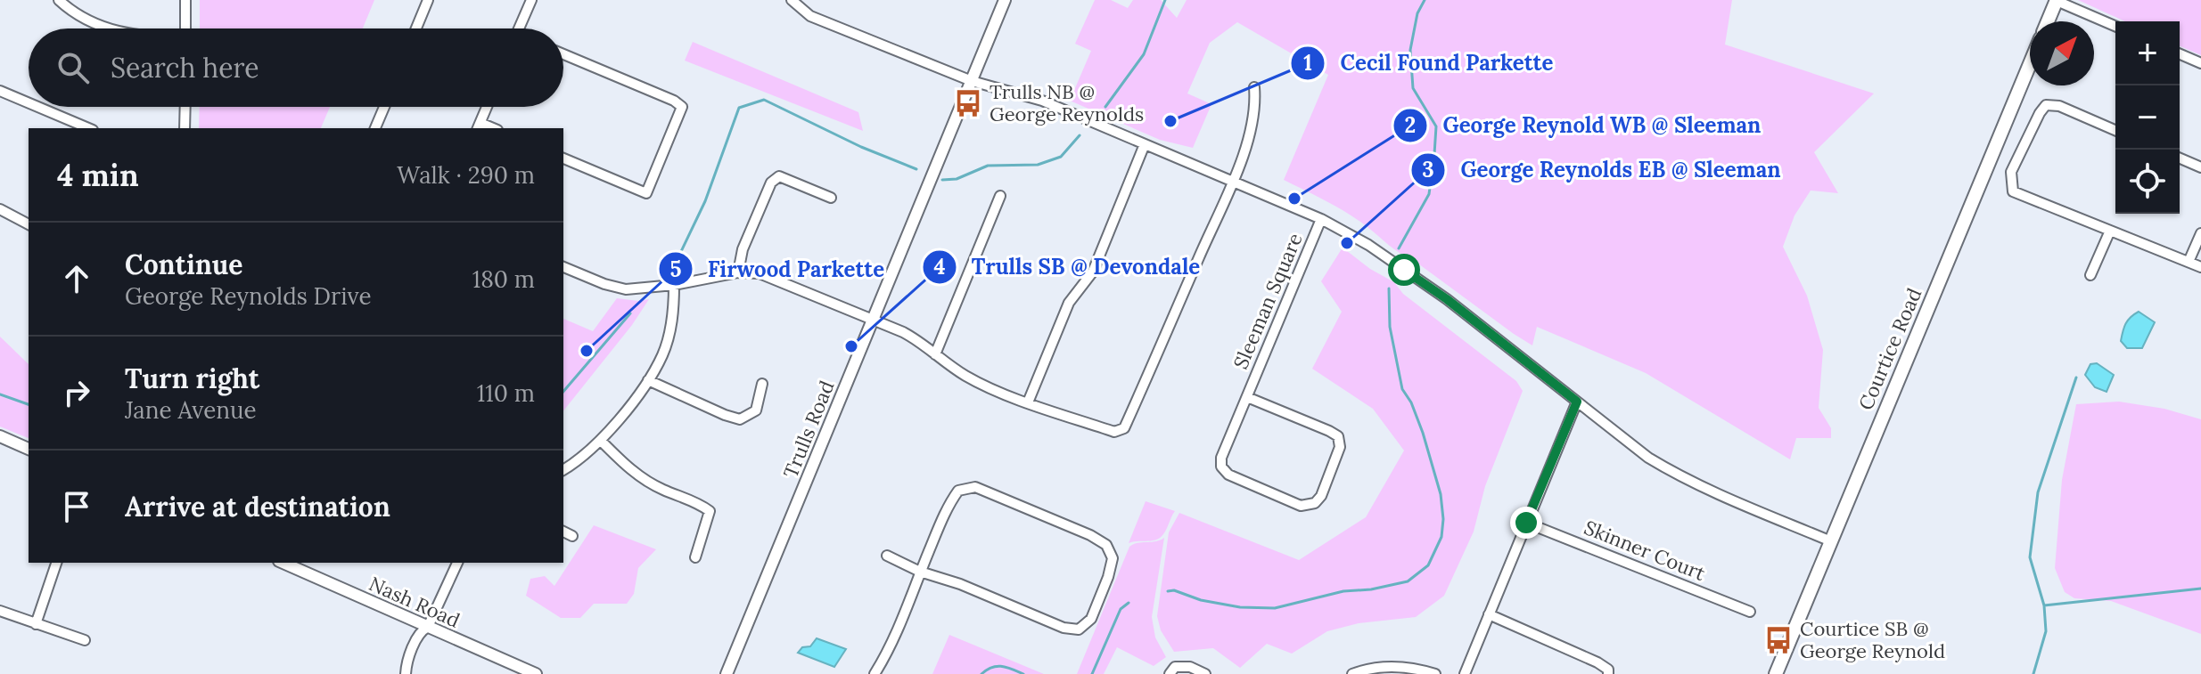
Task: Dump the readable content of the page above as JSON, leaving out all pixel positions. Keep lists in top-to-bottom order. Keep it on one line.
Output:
{"streets":{"main road":["Courtice Road"],"street":["Sleeman Square","Trulls Road","Skinner Court","Nash Road"]},"places":{"bus stop":["Trulls NB @ George Reynolds","Courtice SB @ George Reynold"],"other":["Cecil Found Parkette","George Reynold WB @ Sleeman","George Reynolds EB @ Sleeman","Trulls SB @ Devondale","Firwood Parkette"]},"north":"top right","page":{"map_buttons":["+","−"],"search":"Search here","heading":["4 min","Walk · 290 m"],"list":[["Continue","George Reynolds Drive","180 m"],["Turn right","Jane Avenue","110 m"],"Arrive at destination"]}}
